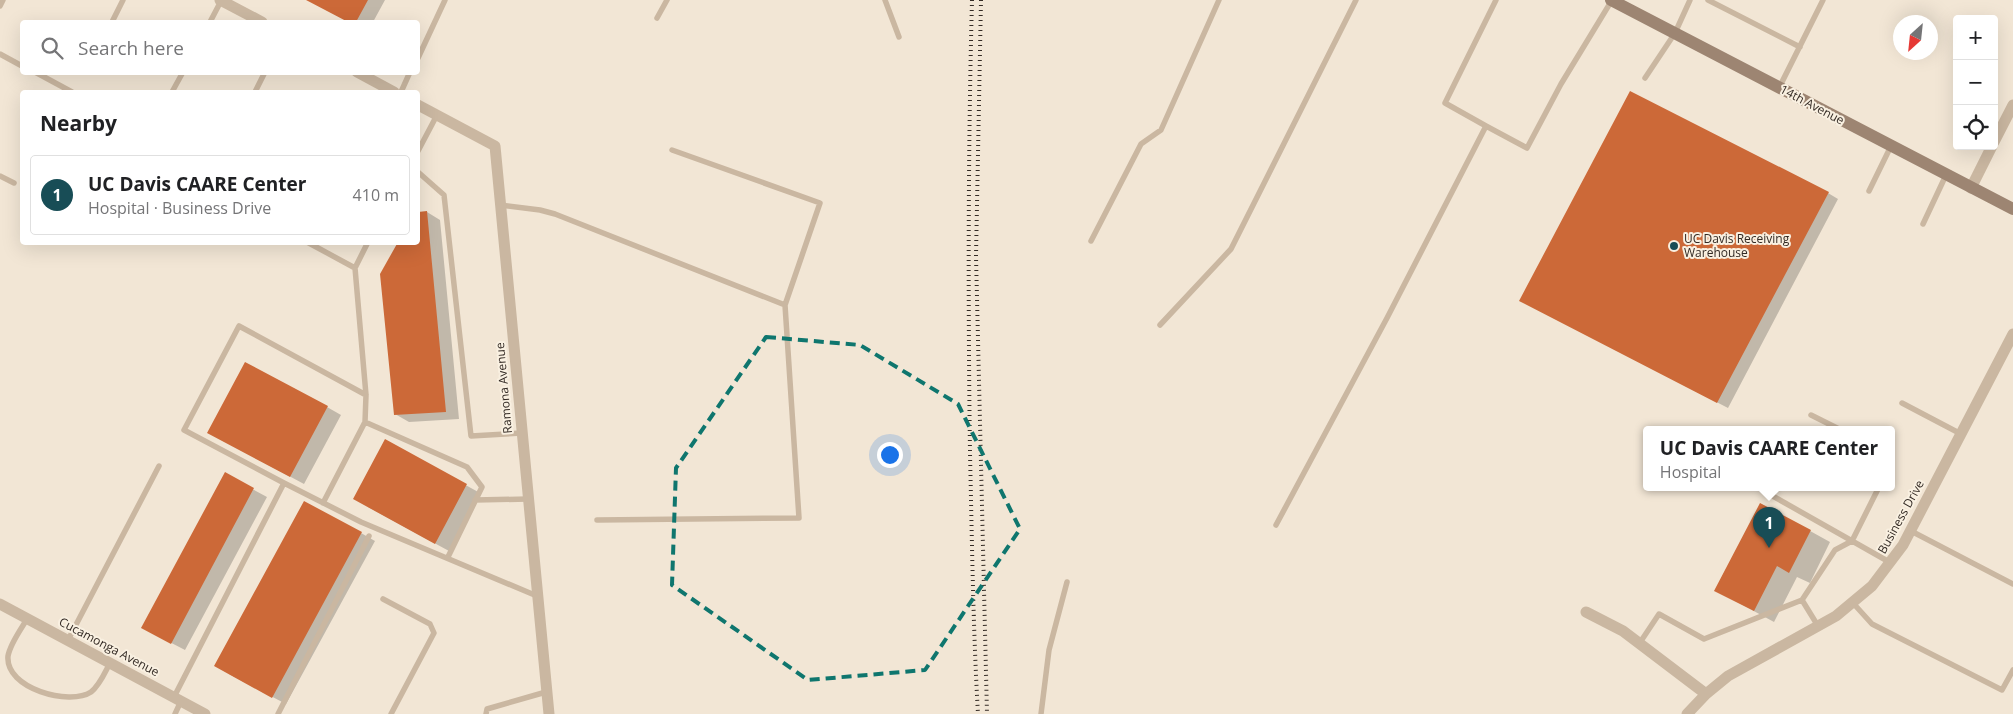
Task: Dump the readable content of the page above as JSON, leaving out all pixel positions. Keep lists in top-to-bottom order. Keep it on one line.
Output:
{"streets":{"main road":["14th Avenue"],"street":["Ramona Avenue","Business Drive","Cucamonga Avenue"]},"places":["UC Davis Receiving Warehouse"],"north":"bottom left","page":{"map_buttons":["+","−"],"search":"Search here","heading":"Nearby","list":[{"mark":"1","name":"UC Davis CAARE Center","note":"Hospital · Business Drive","value":"410 m"}],"popup":["UC Davis CAARE Center","Hospital"],"pins":"1"}}
